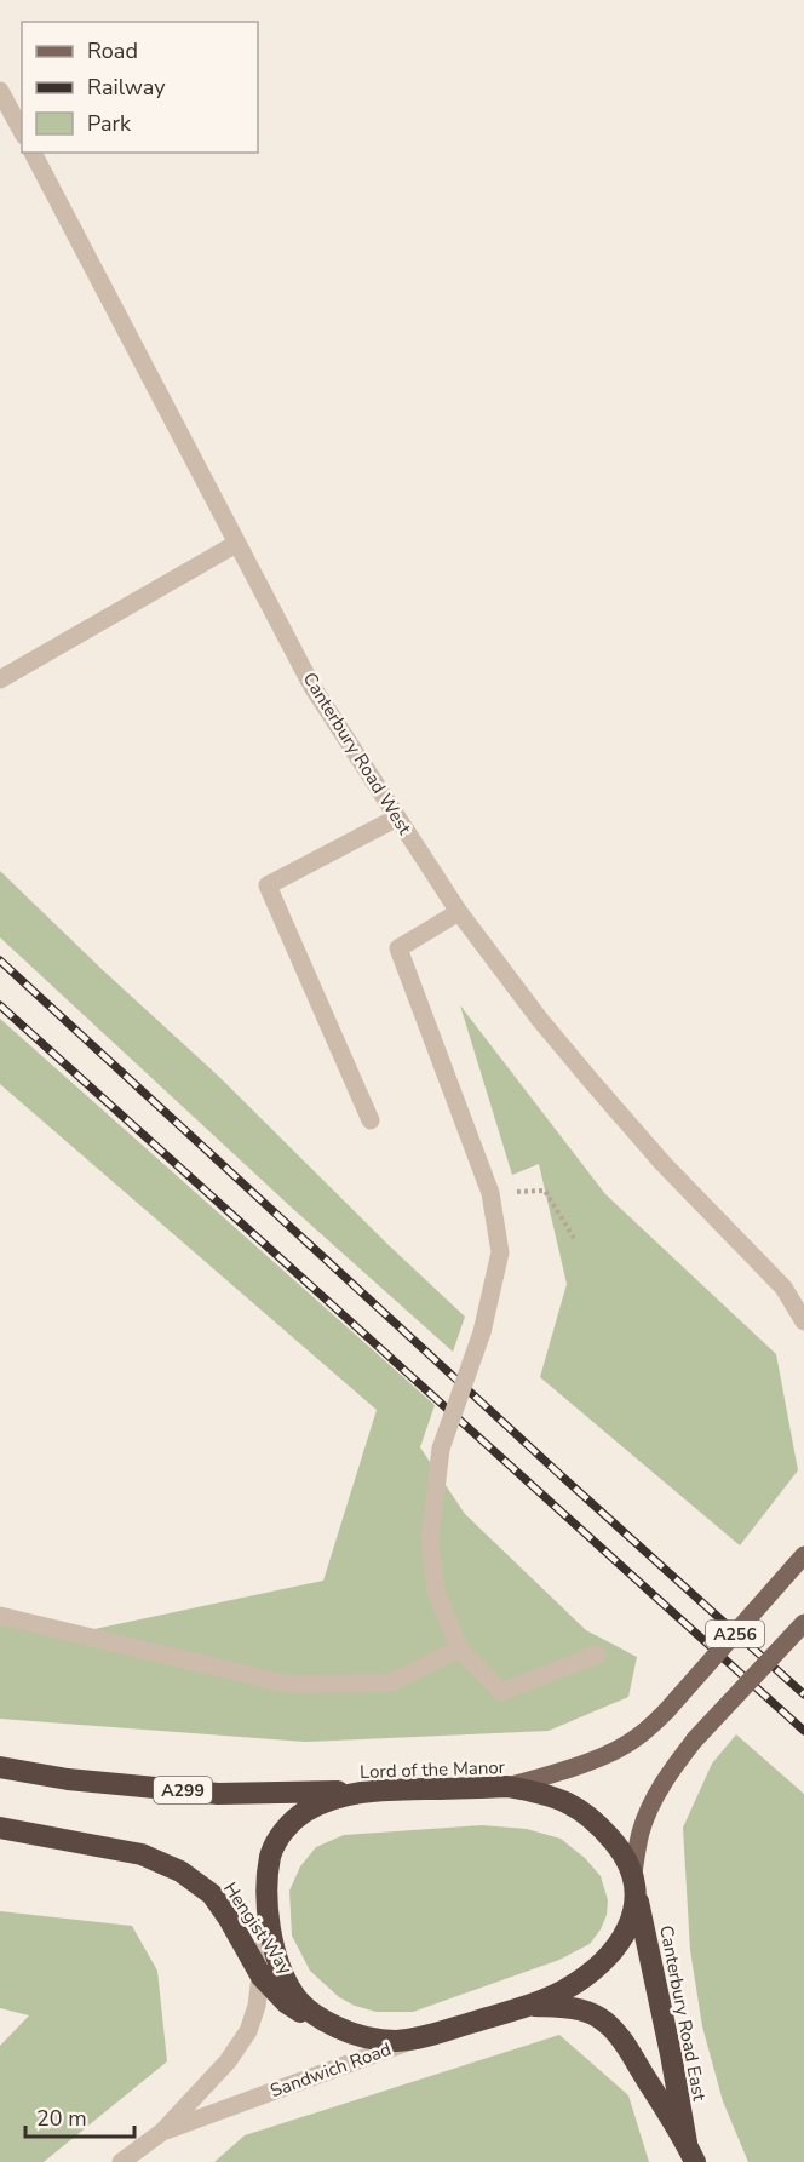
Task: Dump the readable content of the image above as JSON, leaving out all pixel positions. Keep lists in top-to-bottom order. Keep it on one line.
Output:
{"streets":{"highway":["Lord of the Manor","A299","Hengist Way","Canterbury Road East"],"main road":["A256"],"street":["Canterbury Road West","Sandwich Road"]},"crossings":[["A256","Lord of the Manor"],["Lord of the Manor","A299"],["Lord of the Manor","Hengist Way"],["Lord of the Manor","Canterbury Road East"],["Lord of the Manor","Sandwich Road"],["Hengist Way","Sandwich Road"]],"legend":["Road","Railway","Park"],"scale_bar":"20 m"}
